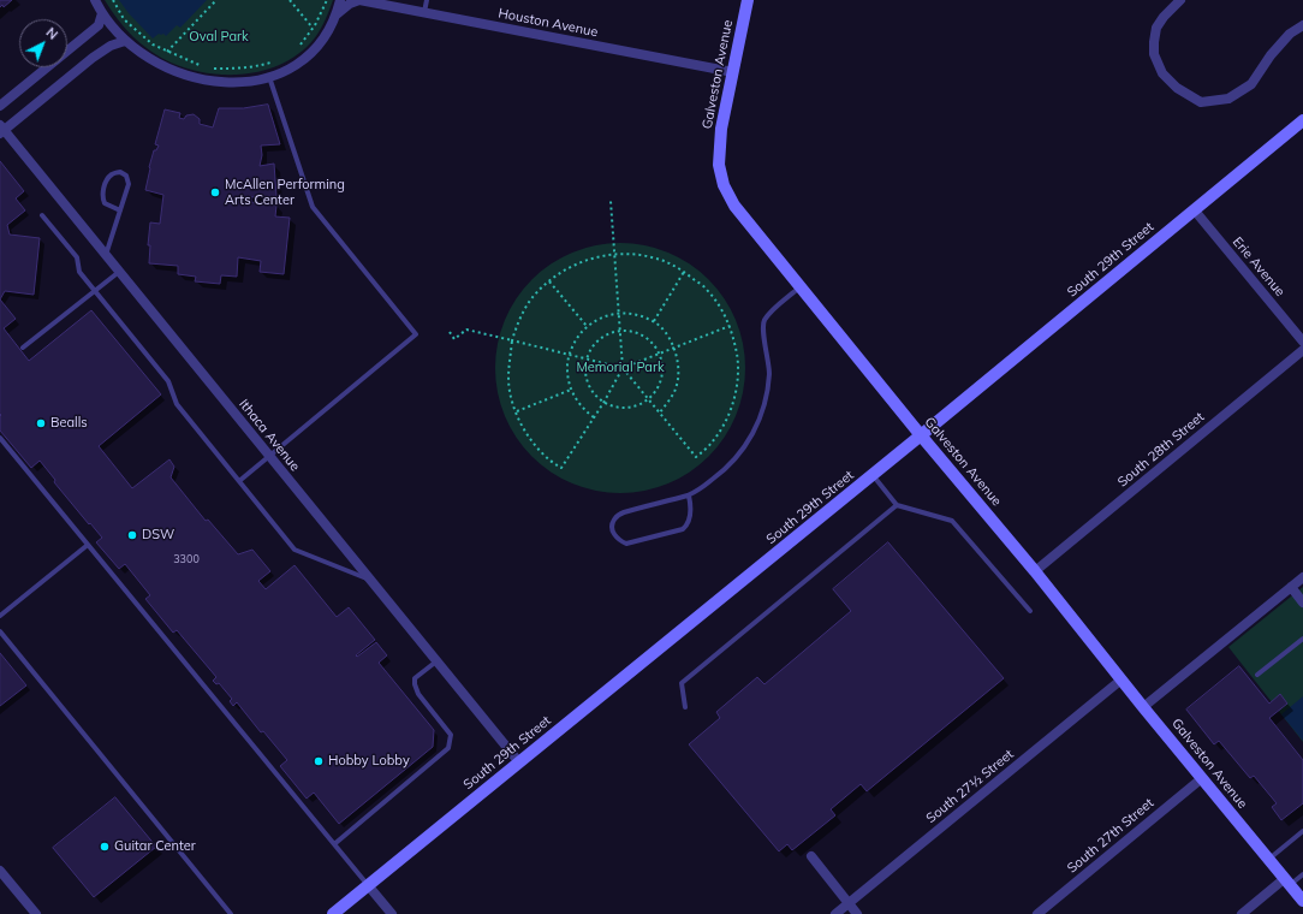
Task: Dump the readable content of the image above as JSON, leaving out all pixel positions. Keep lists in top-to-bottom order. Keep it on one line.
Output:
{"streets":{"street":["Houston Avenue","Galveston Avenue","South 29th Street","Erie Avenue","Ithaca Avenue","South 28th Street","South 27½ Street","South 27th Street"]},"crossings":[["Houston Avenue","Galveston Avenue"],["Galveston Avenue","South 29th Street"],["Galveston Avenue","South 28th Street"],["Galveston Avenue","South 27½ Street"],["Galveston Avenue","South 27th Street"],["South 29th Street","Erie Avenue"],["South 29th Street","Ithaca Avenue"]],"parks":["Oval Park","Memorial Park"],"places":["McAllen Performing Arts Center","Bealls","DSW","Hobby Lobby","Guitar Center"],"house_numbers":["3300"],"north":"top right"}
